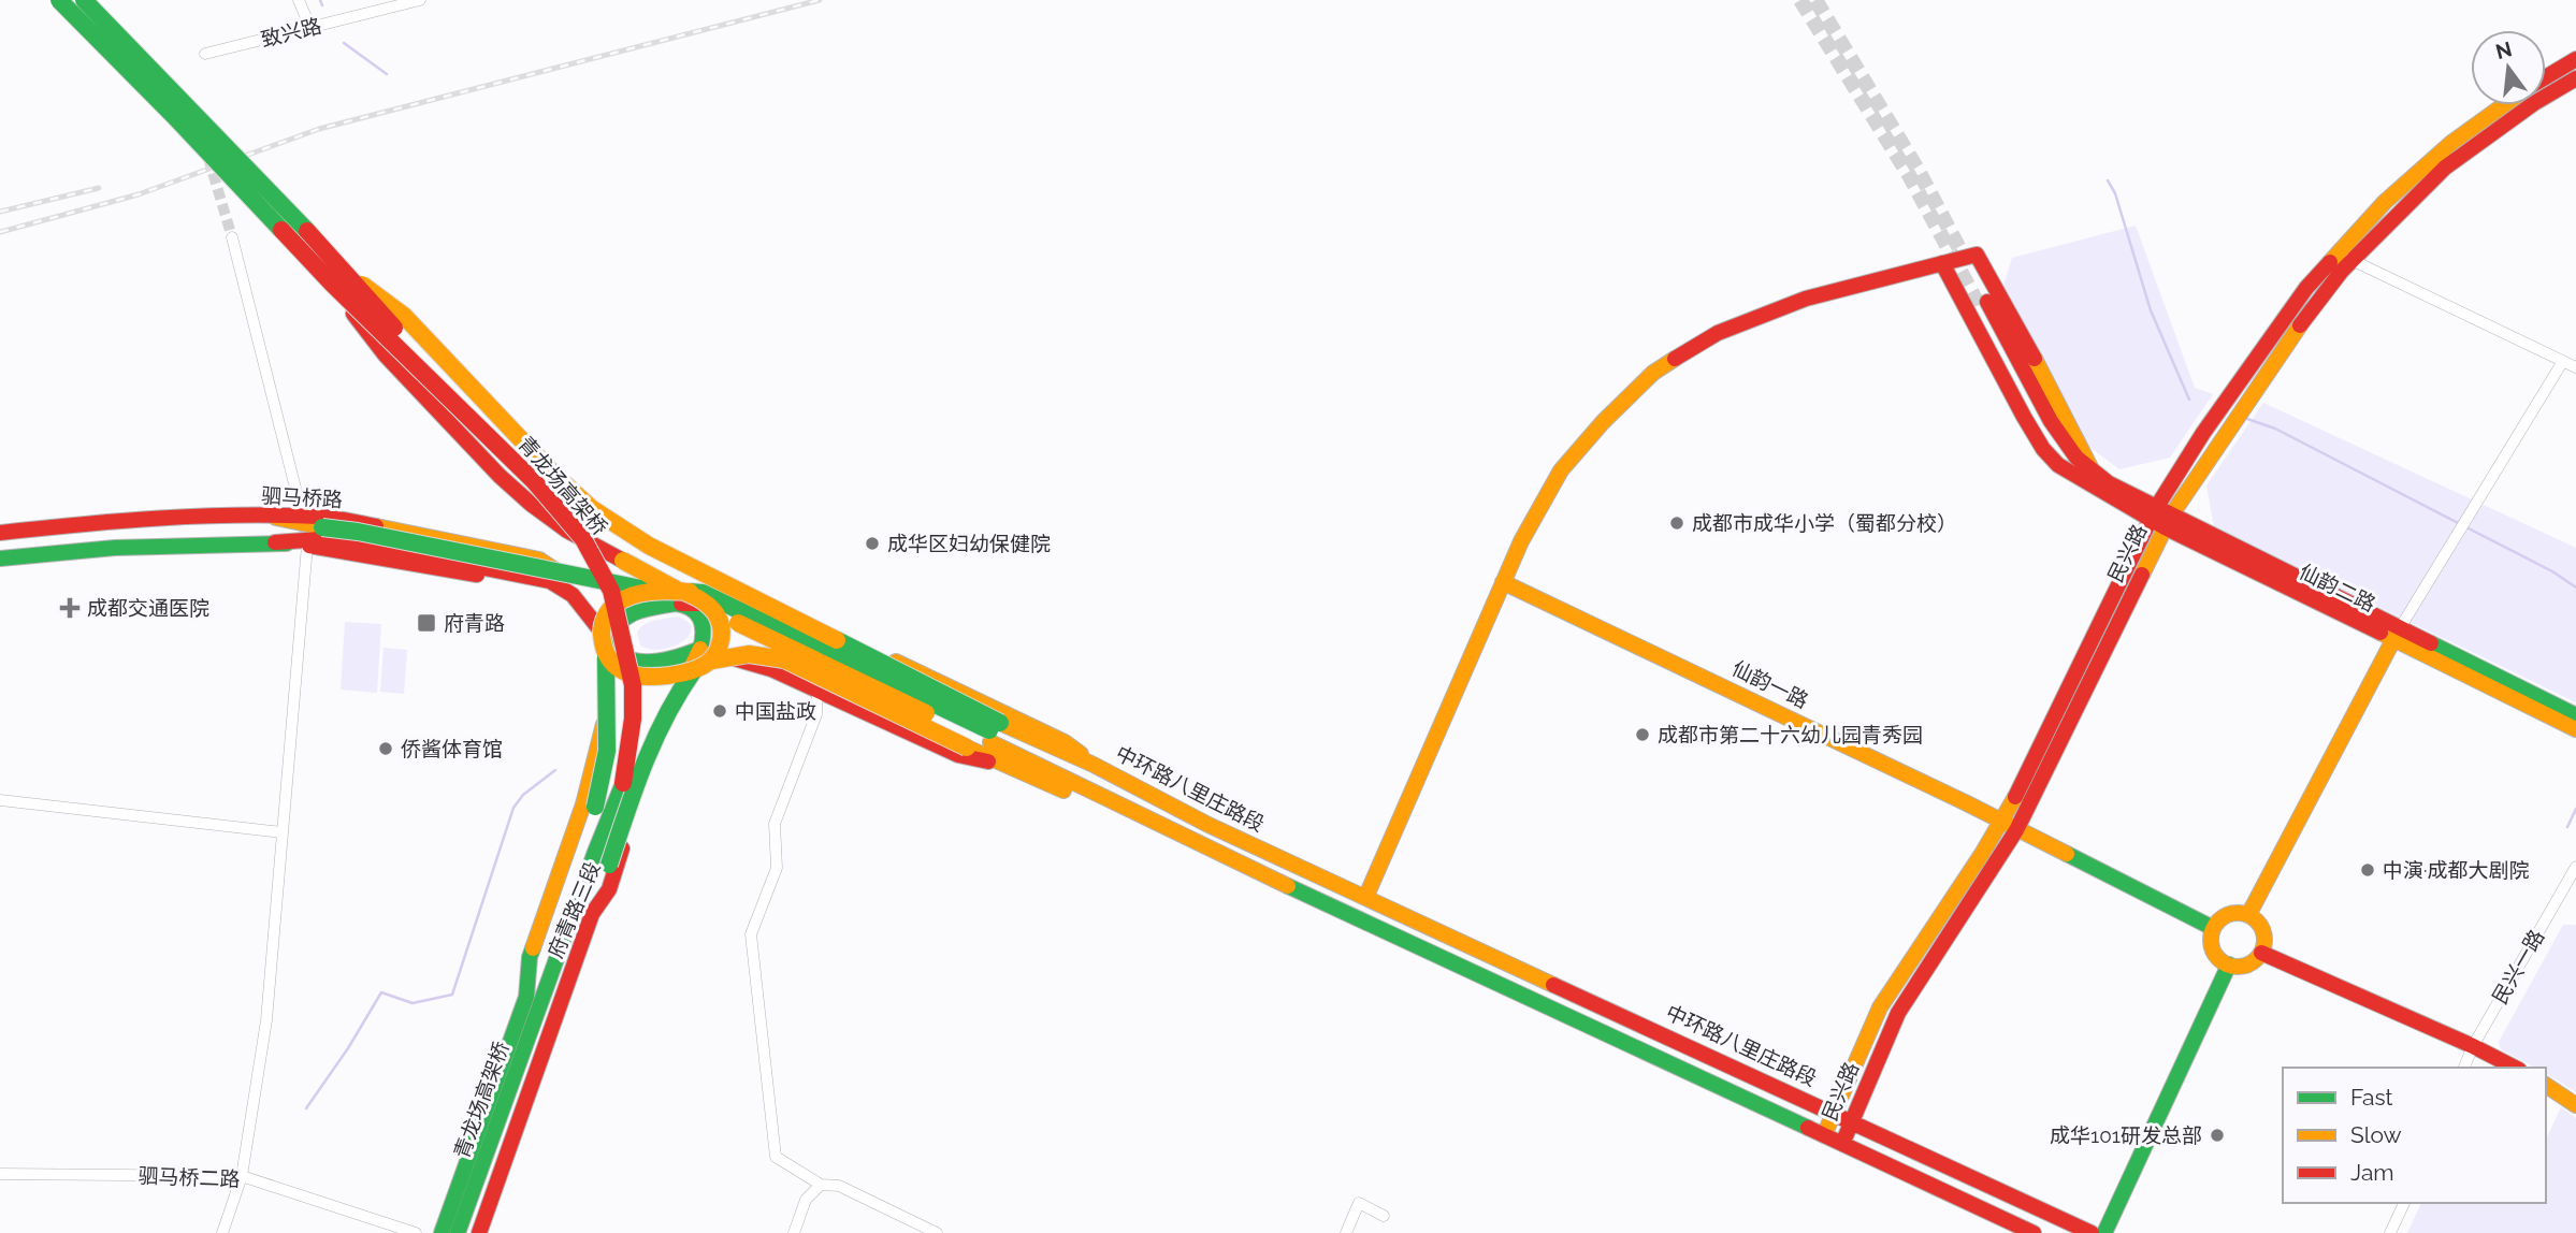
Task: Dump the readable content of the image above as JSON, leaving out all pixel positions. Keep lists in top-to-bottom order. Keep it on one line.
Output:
{"streets":{"main road":["青龙场高架桥","驷马桥路","民兴路","仙韵二路","仙韵一路","中环路八里庄路段","府青路三段"],"street":["致兴路","民兴一路","驷马桥二路"]},"crossings":[["青龙场高架桥","中环路八里庄路段"],["驷马桥路","府青路三段"],["民兴路","仙韵二路"],["民兴路","仙韵一路"],["民兴路","中环路八里庄路段"]],"places":{"other":["成都市成华小学（蜀都分校）","成华区妇幼保健院","中国盐政","成都市第二十六幼儿园青秀园","侨酱体育馆","中演·成都大剧院","成华101研发总部"],"health":["成都交通医院"],"transit":["府青路"]},"legend":["Fast","Slow","Jam"],"north":"top"}
